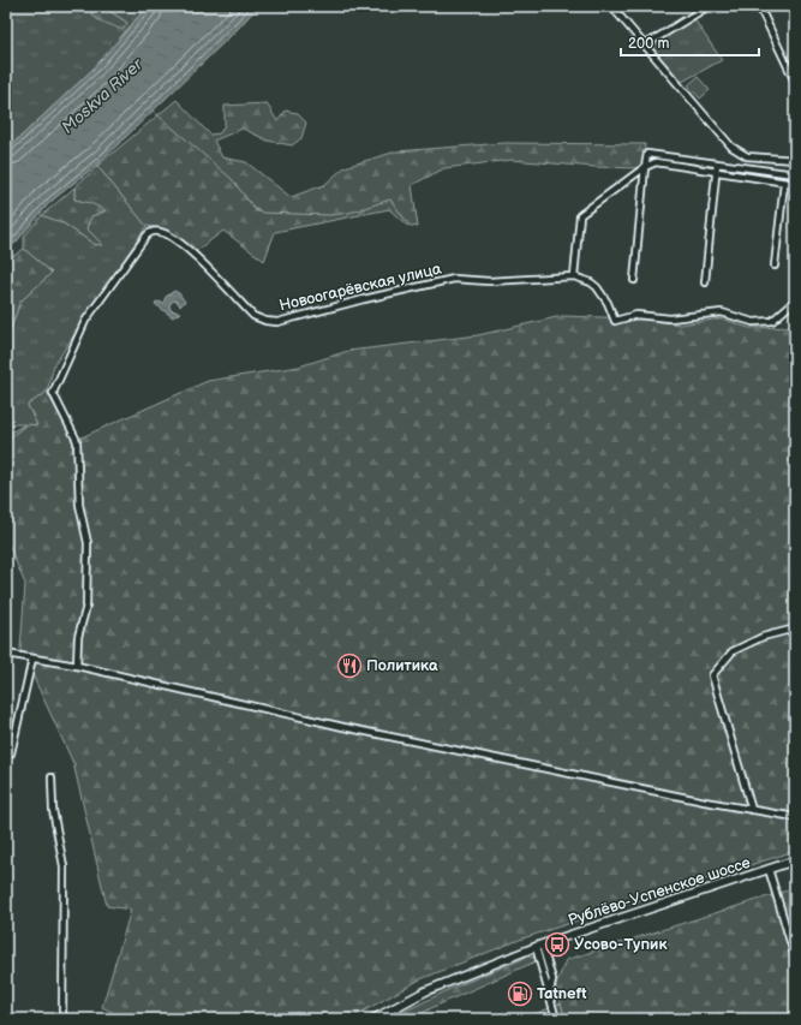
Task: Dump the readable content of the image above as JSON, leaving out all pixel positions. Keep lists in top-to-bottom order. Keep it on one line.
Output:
{"streets":{"main road":["Рублёво-Успенское шоссе"],"street":["Новоогарёвская улица"]},"water":["Moskva River"],"places":{"restaurant":["Политика"],"bus stop":["Усово-Тупик"],"fuel station":["Tatneft"]},"scale_bar":"200 m"}
